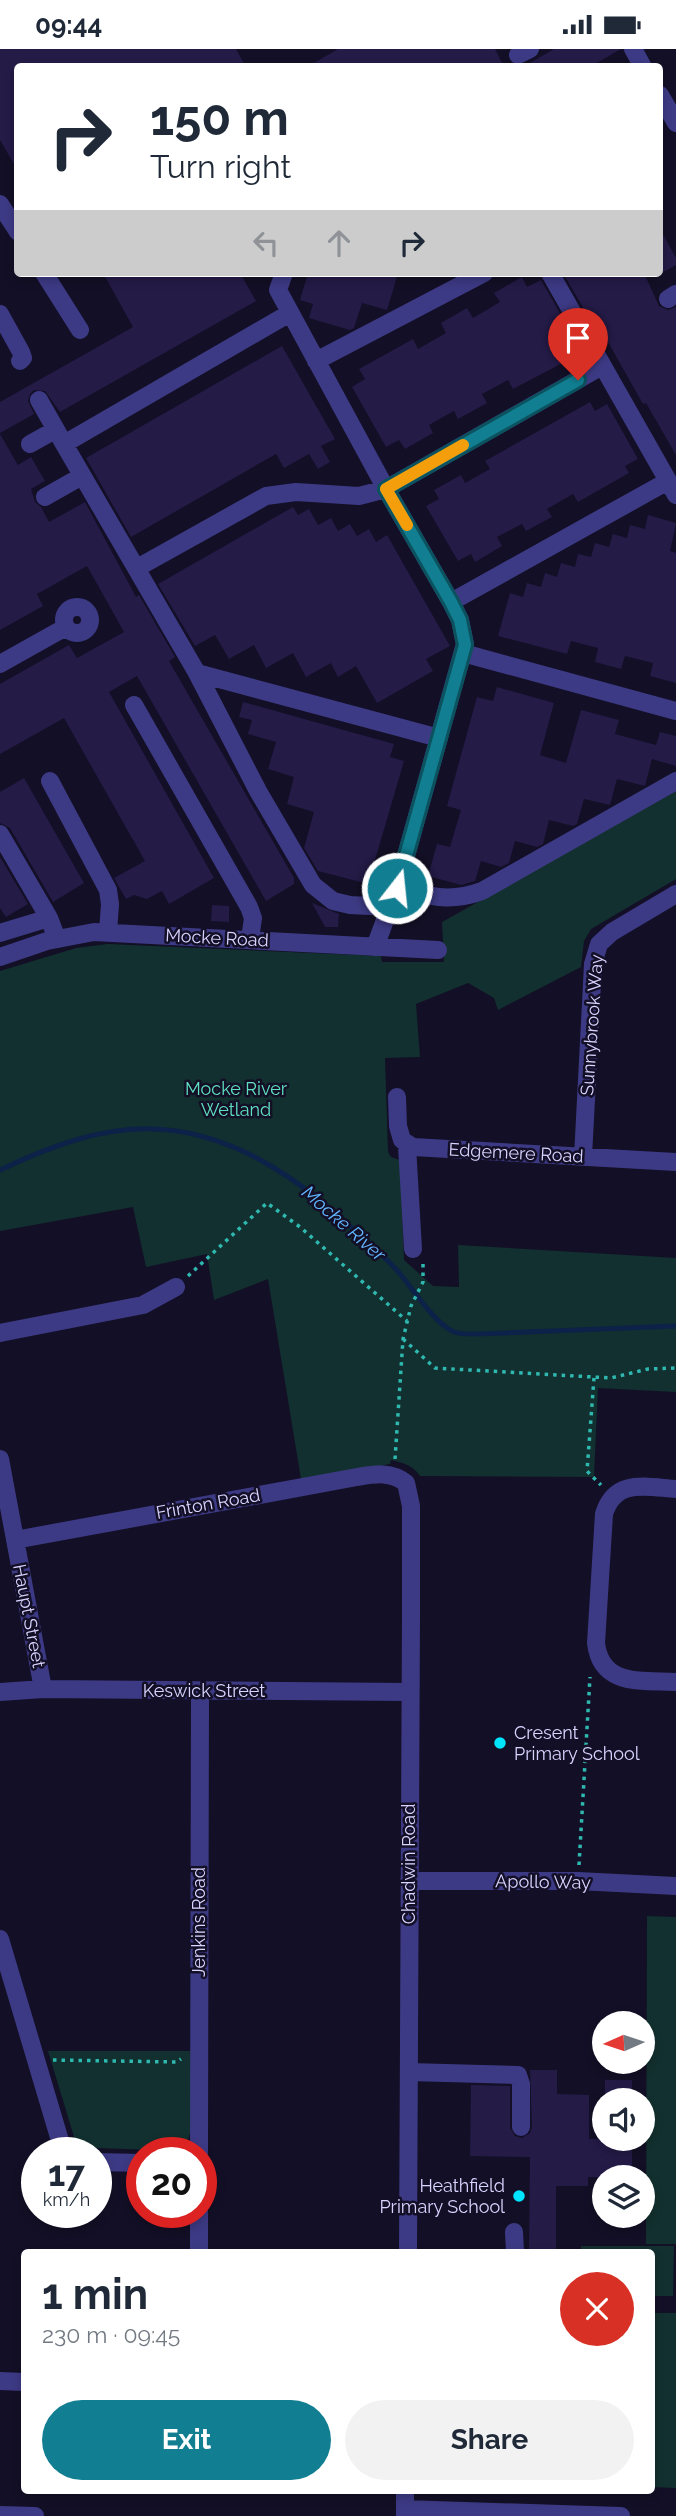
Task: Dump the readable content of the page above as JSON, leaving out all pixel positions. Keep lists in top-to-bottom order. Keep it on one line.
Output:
{"streets":{"street":["Mocke Road","Sunnybrook Way","Edgemere Road","Frinton Road","Haupt Street","Keswick Street","Chadwin Road","Apollo Way","Jenkins Road"]},"crossings":[["Sunnybrook Way","Edgemere Road"],["Frinton Road","Haupt Street"],["Frinton Road","Chadwin Road"],["Haupt Street","Keswick Street"],["Keswick Street","Chadwin Road"],["Keswick Street","Jenkins Road"],["Chadwin Road","Apollo Way"]],"water":["Mocke River"],"parks":["Mocke River Wetland"],"places":["Cresent Primary School","Heathfield Primary School"],"north":"left","page":{"status":"09:44","turn":["150 m","Turn right"],"speed":"17 km/h","limit":"20","heading":["1 min","230 m · 09:45"],"buttons":["Exit","Share"]}}
